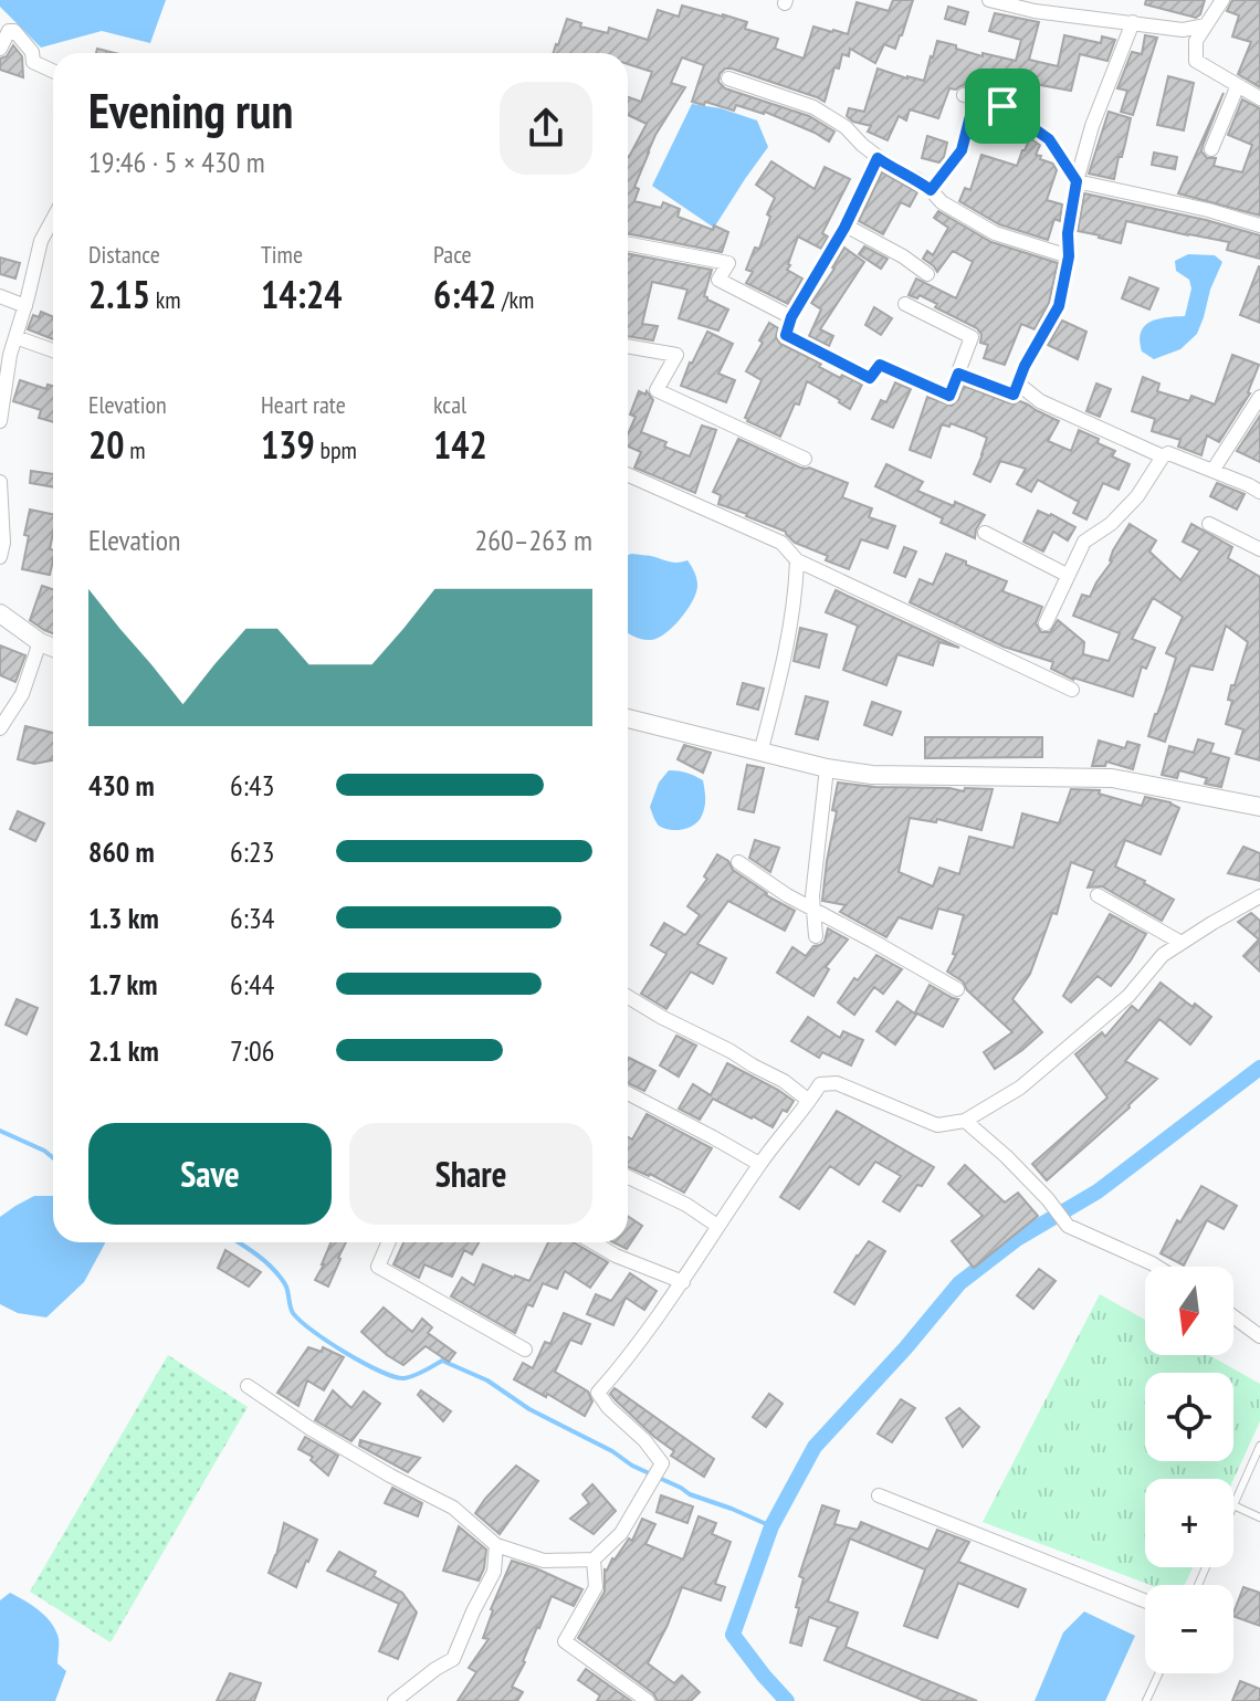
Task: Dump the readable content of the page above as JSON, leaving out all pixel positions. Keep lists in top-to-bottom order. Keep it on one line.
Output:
{"north":"bottom","page":{"heading":["Evening run","19:46 · 5 × 430 m"],"stats":[["Distance","2.15 km"],["Time","14:24"],["Pace","6:42 /km"],["Elevation","20 m"],["Heart rate","139 bpm"],["kcal","142"]],"chart":["Elevation","260–263 m"],"list":[{"name":"430 m","note":"6:43"},{"name":"860 m","note":"6:23"},{"name":"1.3 km","note":"6:34"},{"name":"1.7 km","note":"6:44"},{"name":"2.1 km","note":"7:06"}],"buttons":["Save","Share"],"map_buttons":["+","−"]}}
